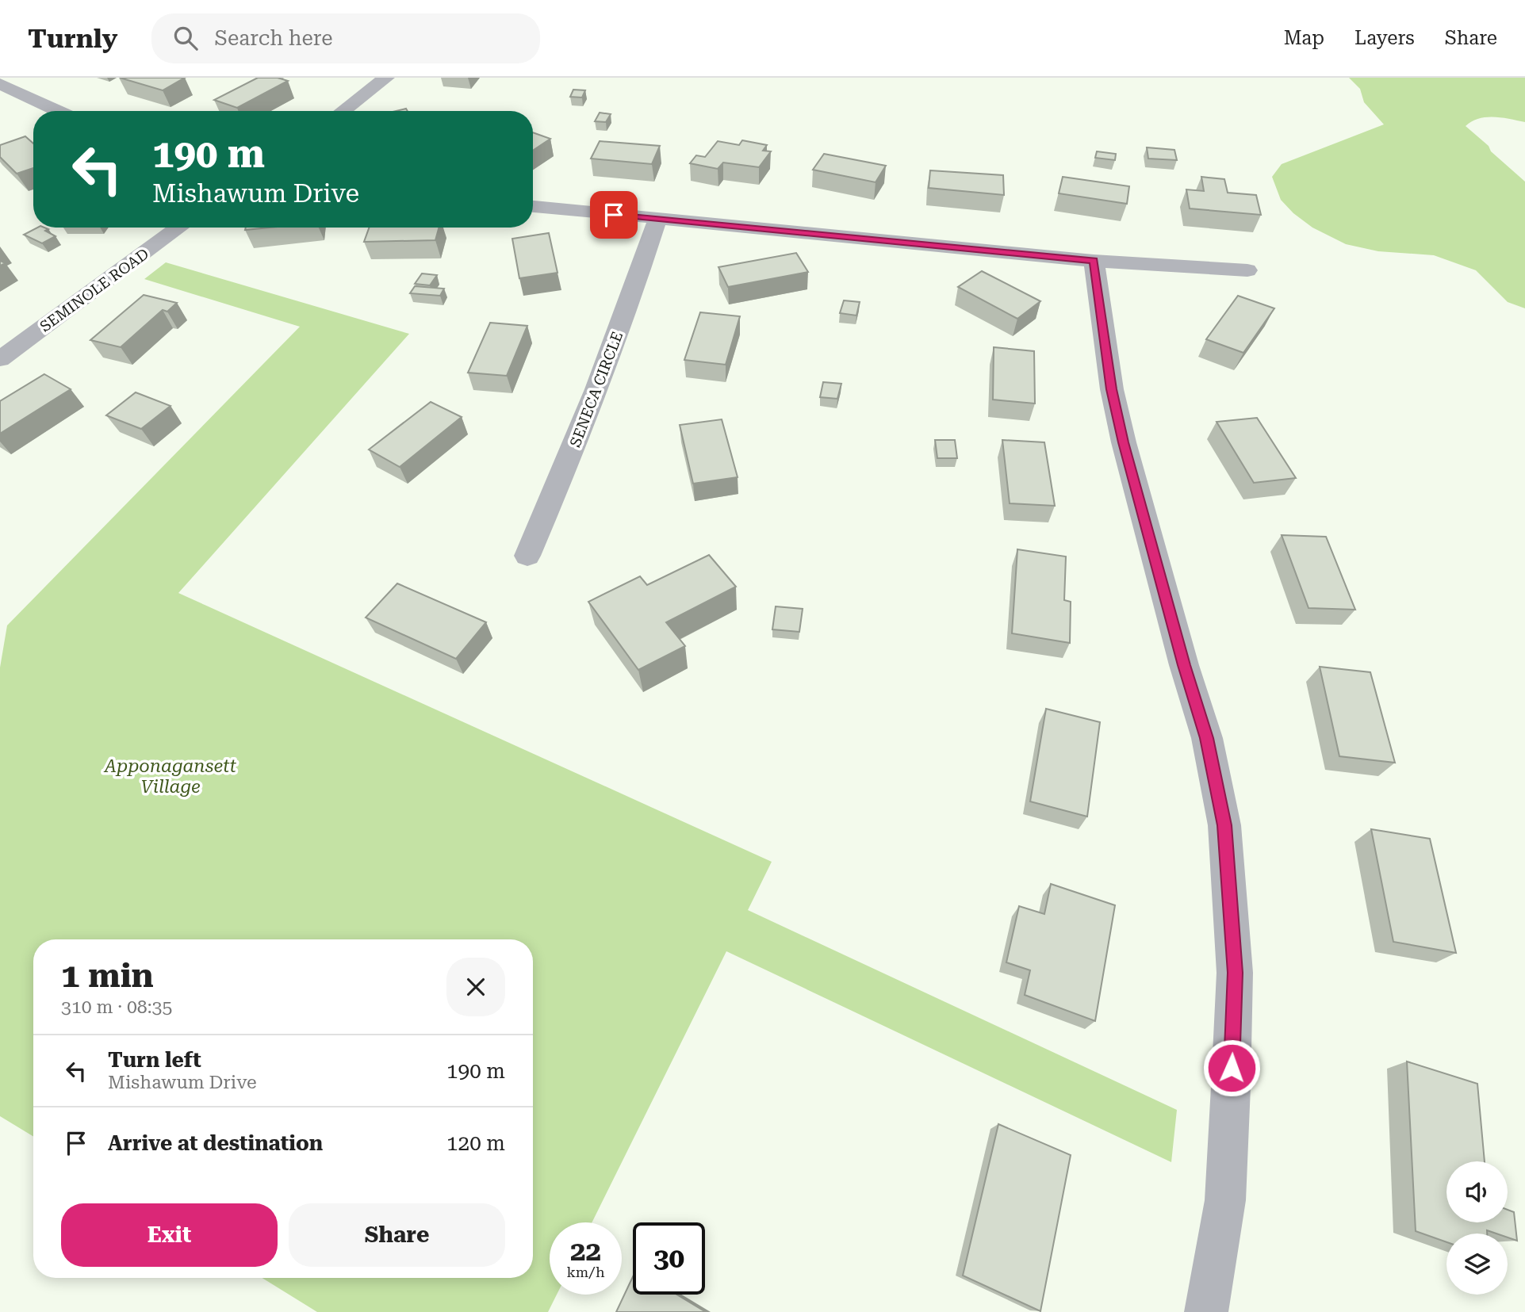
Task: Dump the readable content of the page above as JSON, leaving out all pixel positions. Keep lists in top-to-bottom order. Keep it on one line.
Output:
{"streets":{"street":["SEMINOLE ROAD","SENECA CIRCLE"]},"parks":["Apponagansett Village"],"page":{"header":"Turnly","search":"Search here","nav":["Map","Layers","Share"],"turn":["190 m","Mishawum Drive"],"heading":["1 min","310 m · 08:35"],"list":[{"name":"Turn left","note":"Mishawum Drive","value":"190 m"},{"name":"Arrive at destination","value":"120 m"}],"buttons":["Exit","Share"],"speed":"22 km/h","limit":"30"}}
